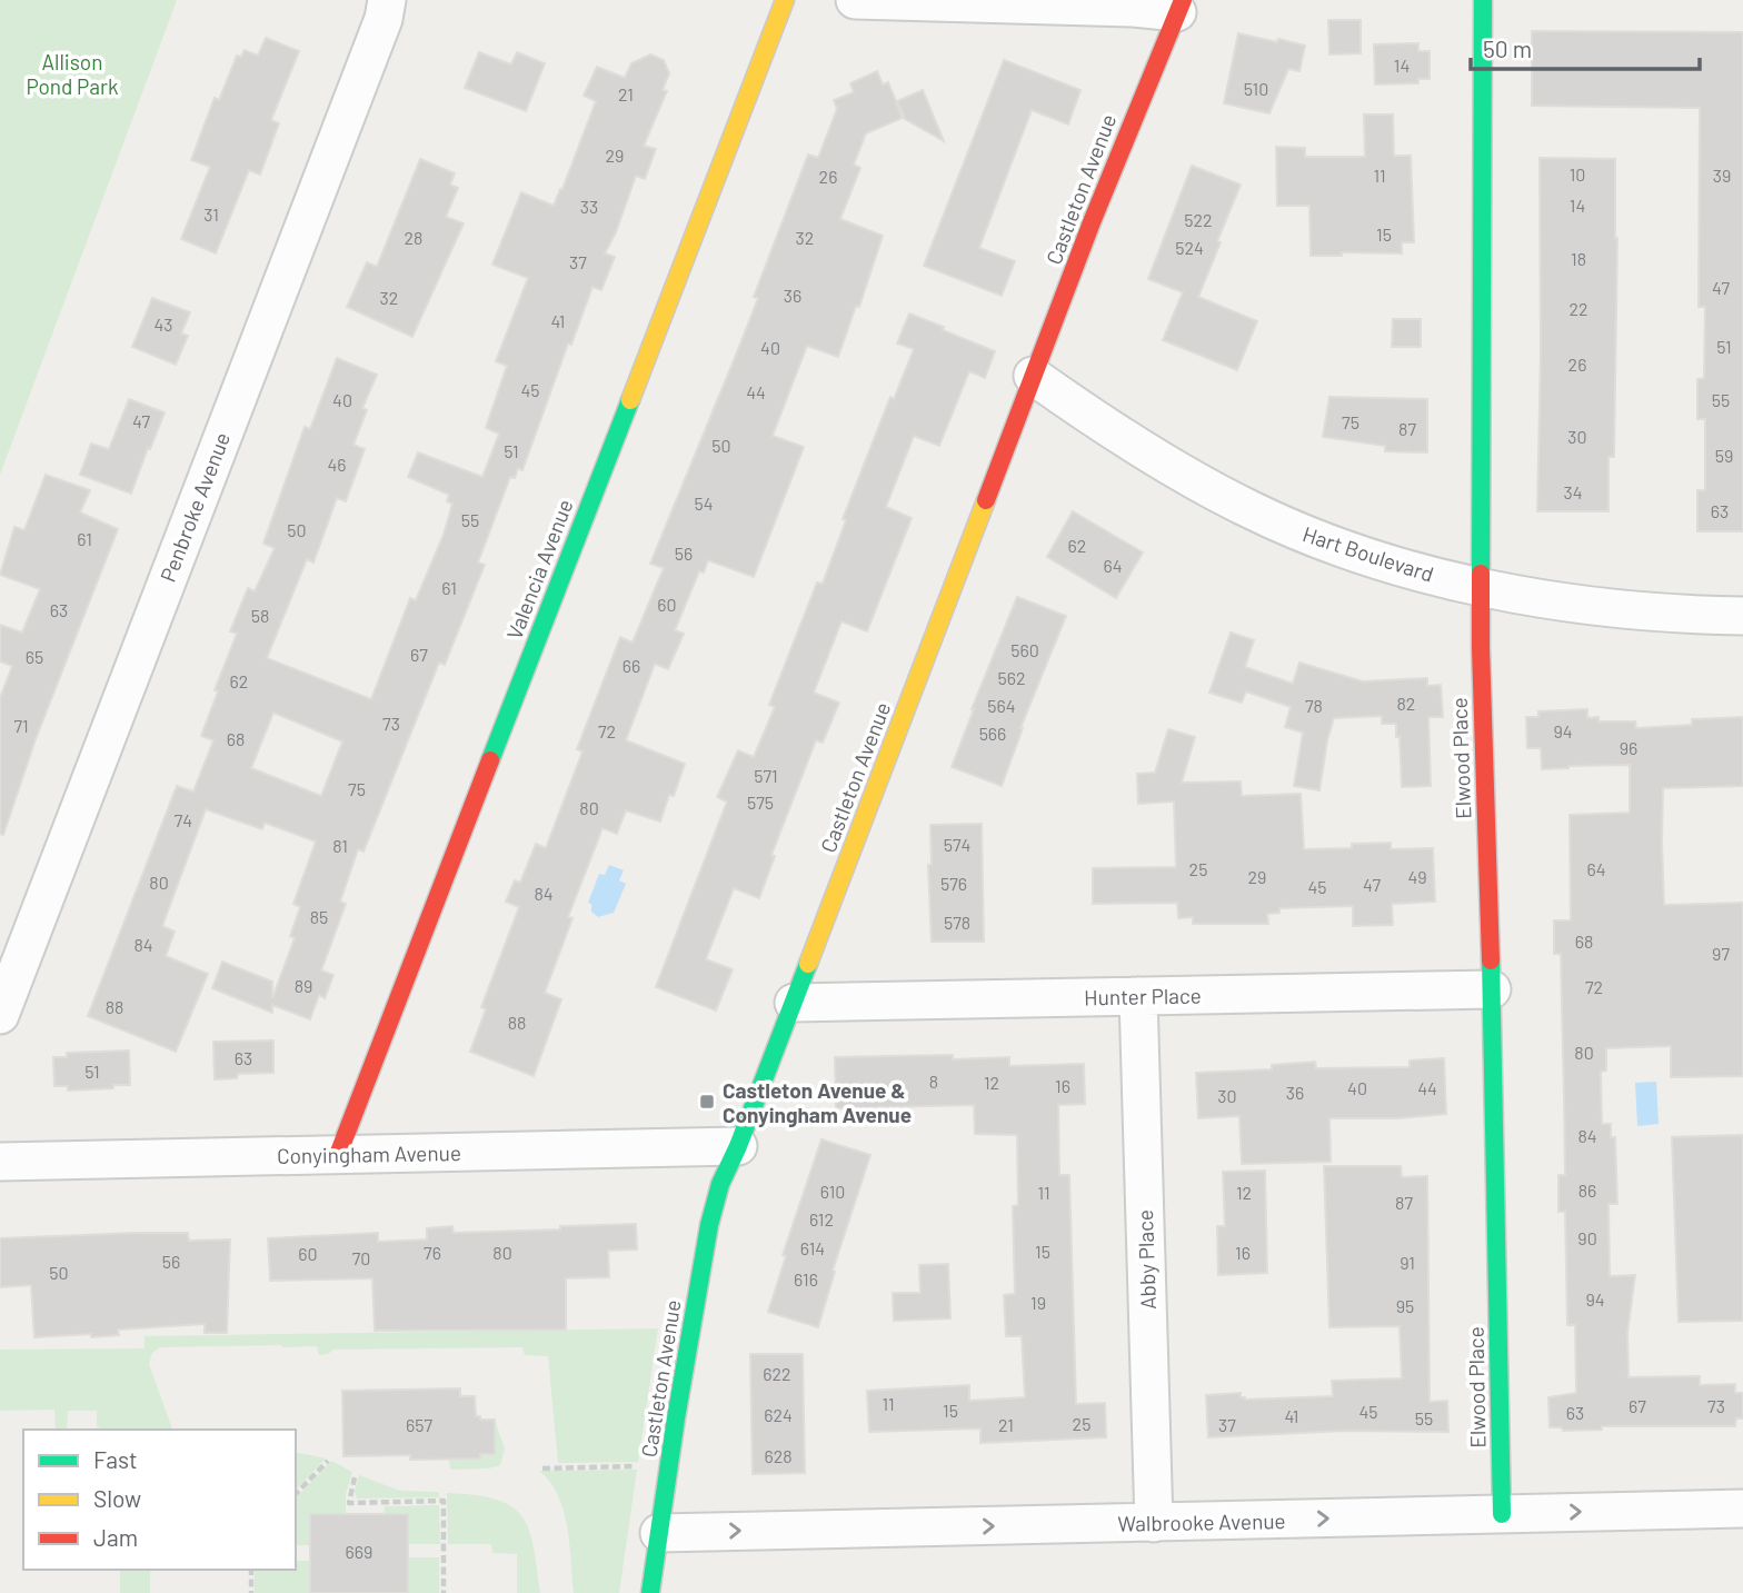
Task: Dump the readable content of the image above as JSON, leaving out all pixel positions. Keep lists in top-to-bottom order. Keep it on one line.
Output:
{"streets":{"street":["Castleton Avenue","Penbroke Avenue","Hart Boulevard","Valencia Avenue","Elwood Place","Hunter Place","Conyingham Avenue","Abby Place","Walbrooke Avenue"]},"crossings":[["Castleton Avenue","Hart Boulevard"],["Castleton Avenue","Hunter Place"],["Castleton Avenue","Conyingham Avenue"],["Castleton Avenue","Walbrooke Avenue"],["Hart Boulevard","Elwood Place"],["Valencia Avenue","Conyingham Avenue"],["Elwood Place","Hunter Place"],["Elwood Place","Walbrooke Avenue"],["Hunter Place","Abby Place"],["Abby Place","Walbrooke Avenue"]],"one_way":["Walbrooke Avenue"],"parks":["Allison Pond Park"],"places":{"transit":["Castleton Avenue & Conyingham Avenue"]},"house_numbers":["14","510","21","29","10","11","39","26","14","33","31","522","15","28","32","524","18","37","47","36","32","22","41","43","51","40","26","45","44","40","55","47","75","87","30","50","51","59","46","34","54","63","55","50","61","62","56","64","61","60","63","58","560","67","65","66","562","62","82","564","78","73","71","72","94","566","68","96","571","75","575","80","74","574","81","25","64","29","49","80","576","47","45","84","85","578","68","84","97","89","72","88","88","80","63","51","8","12","16","40","44","36","30","84","86","610","11","12","87","612","90","614","15","76","80","16","60","70","56","91","50","616","94","19","95","622","11","67","73","15","45","63","624","41","55","25","657","21","37","628","669"],"legend":["Fast","Slow","Jam"],"scale_bar":"50 m"}
